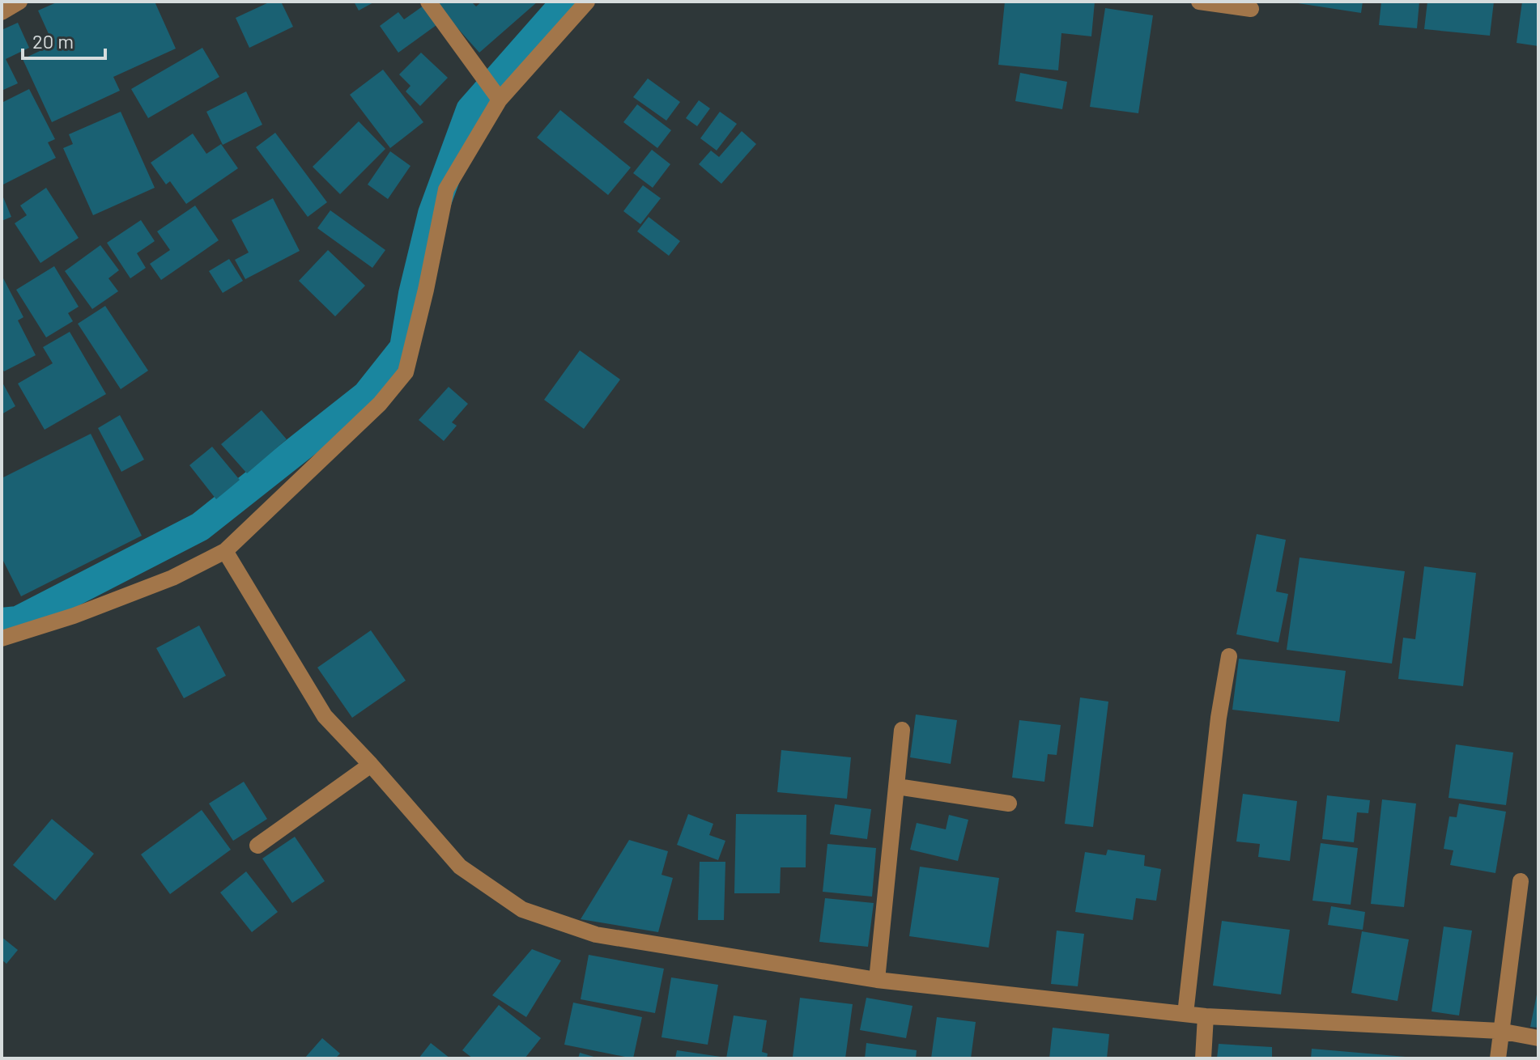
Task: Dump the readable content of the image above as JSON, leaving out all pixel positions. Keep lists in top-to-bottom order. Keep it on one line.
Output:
{"scale_bar":"20 m"}
